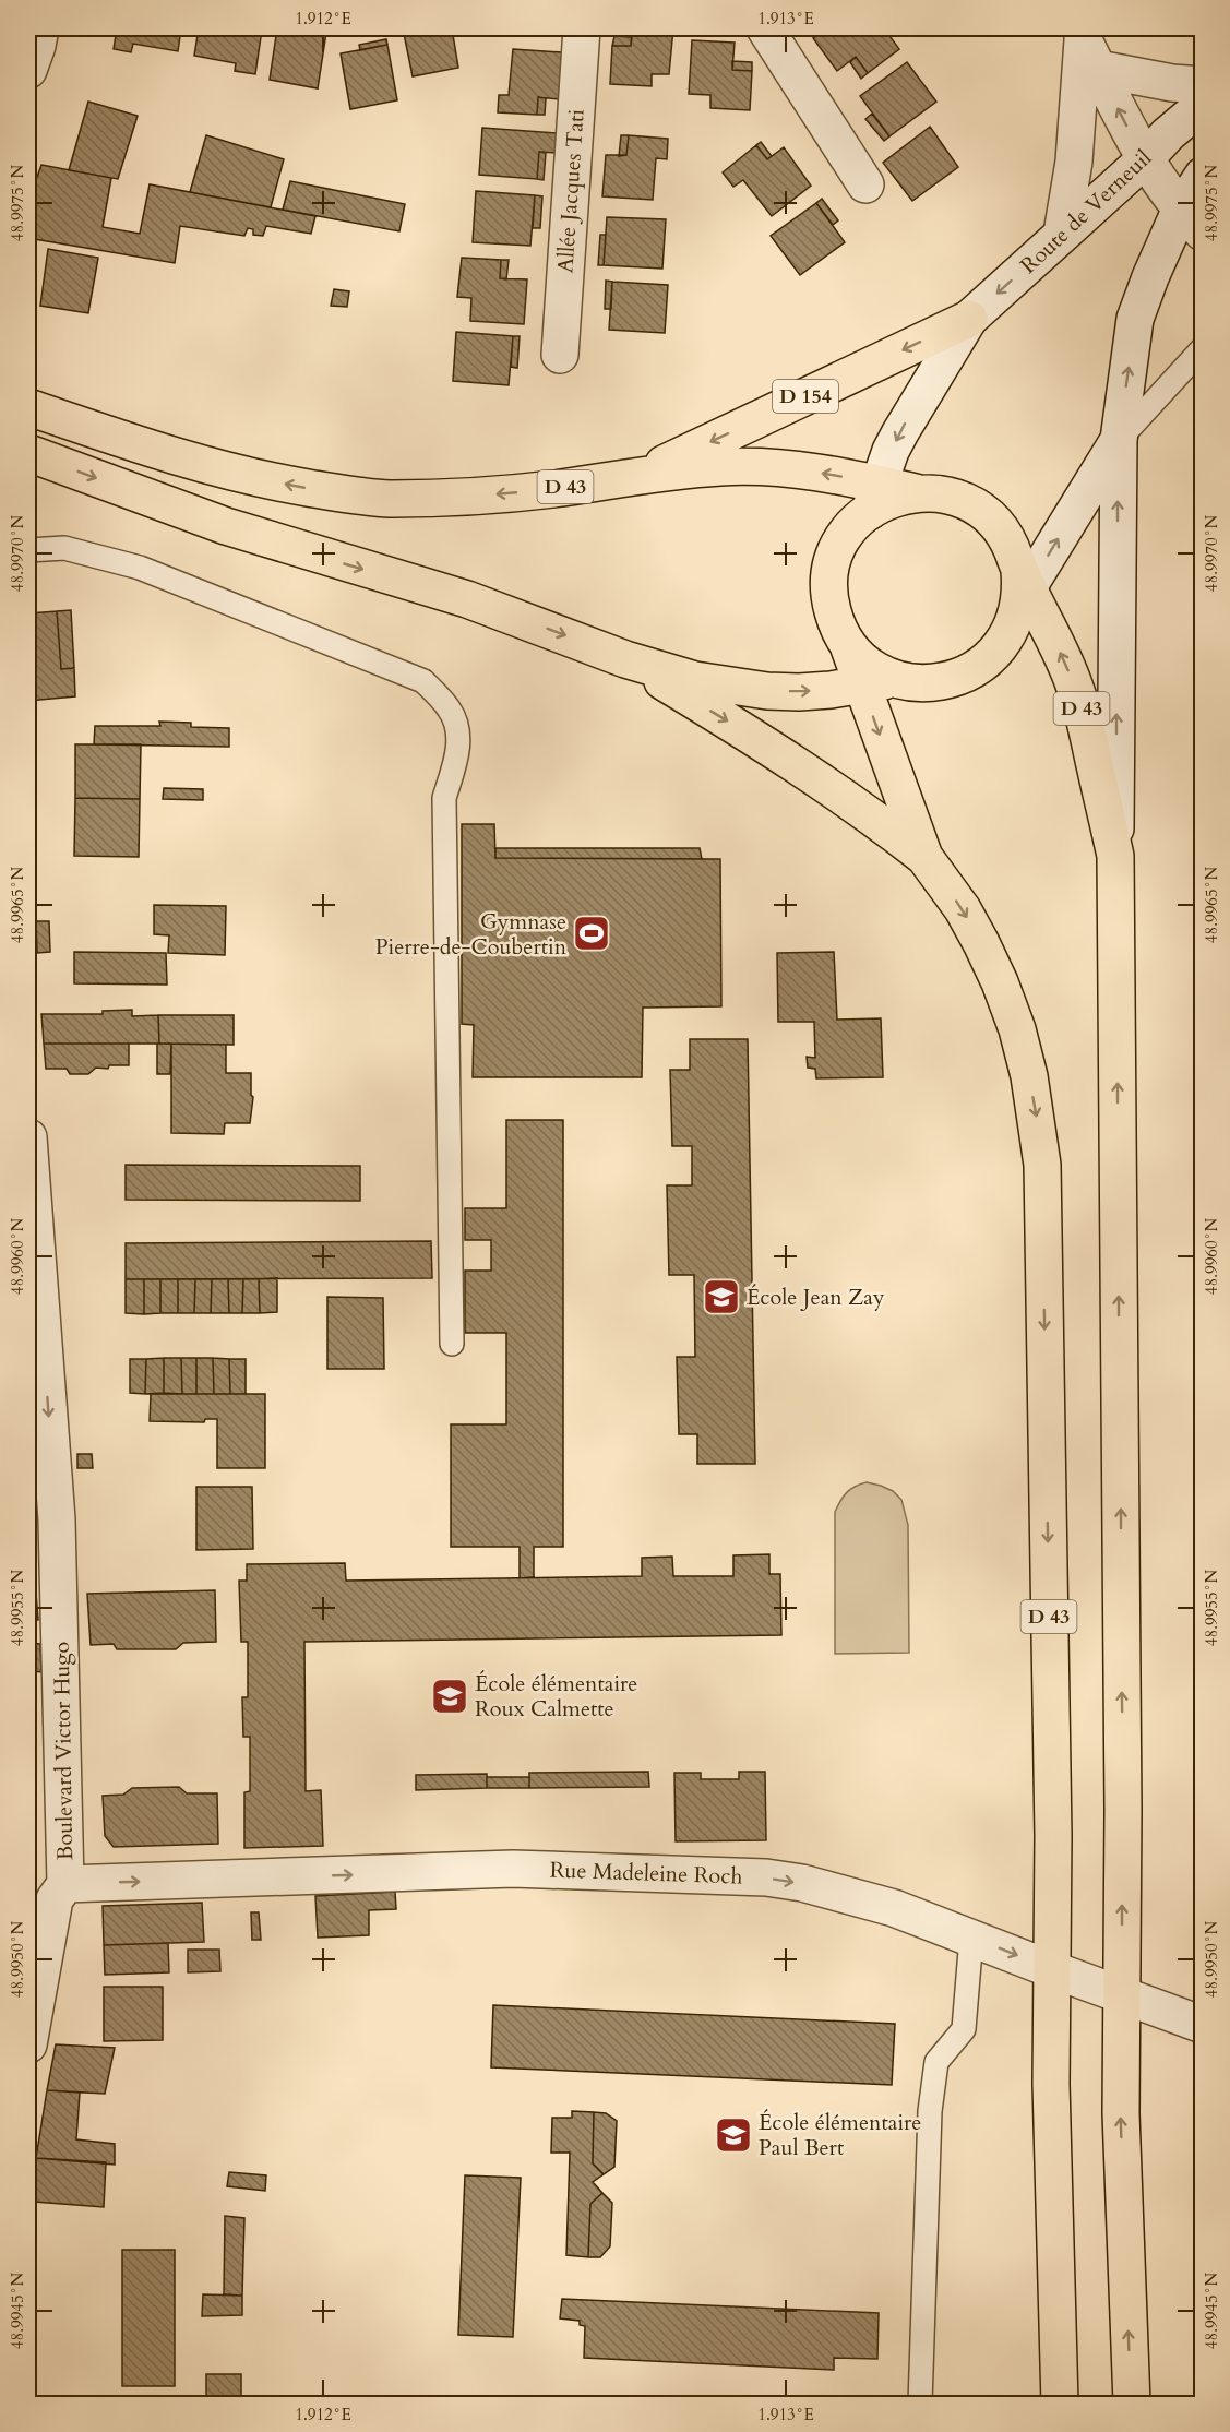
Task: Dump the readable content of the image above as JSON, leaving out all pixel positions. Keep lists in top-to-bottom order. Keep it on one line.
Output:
{"streets":{"main road":["D 154","D 43"],"street":["Allée Jacques Tati","Route de Verneuil","Boulevard Victor Hugo","Rue Madeleine Roch"]},"crossings":[["Route de Verneuil","D 154"],["D 154","D 43"],["D 43","Rue Madeleine Roch"],["Boulevard Victor Hugo","Rue Madeleine Roch"]],"one_way":["Route de Verneuil","Boulevard Victor Hugo","Rue Madeleine Roch"],"places":{"sports":["Gymnase Pierre-de-Coubertin"],"school or university":["École Jean Zay","École élémentaire Roux Calmette","École élémentaire Paul Bert"]},"coordinates":["1.912°E","1.913°E","48.9975°N","48.9970°N","48.9965°N","48.9960°N","48.9955°N","48.9950°N","48.9945°N"]}
